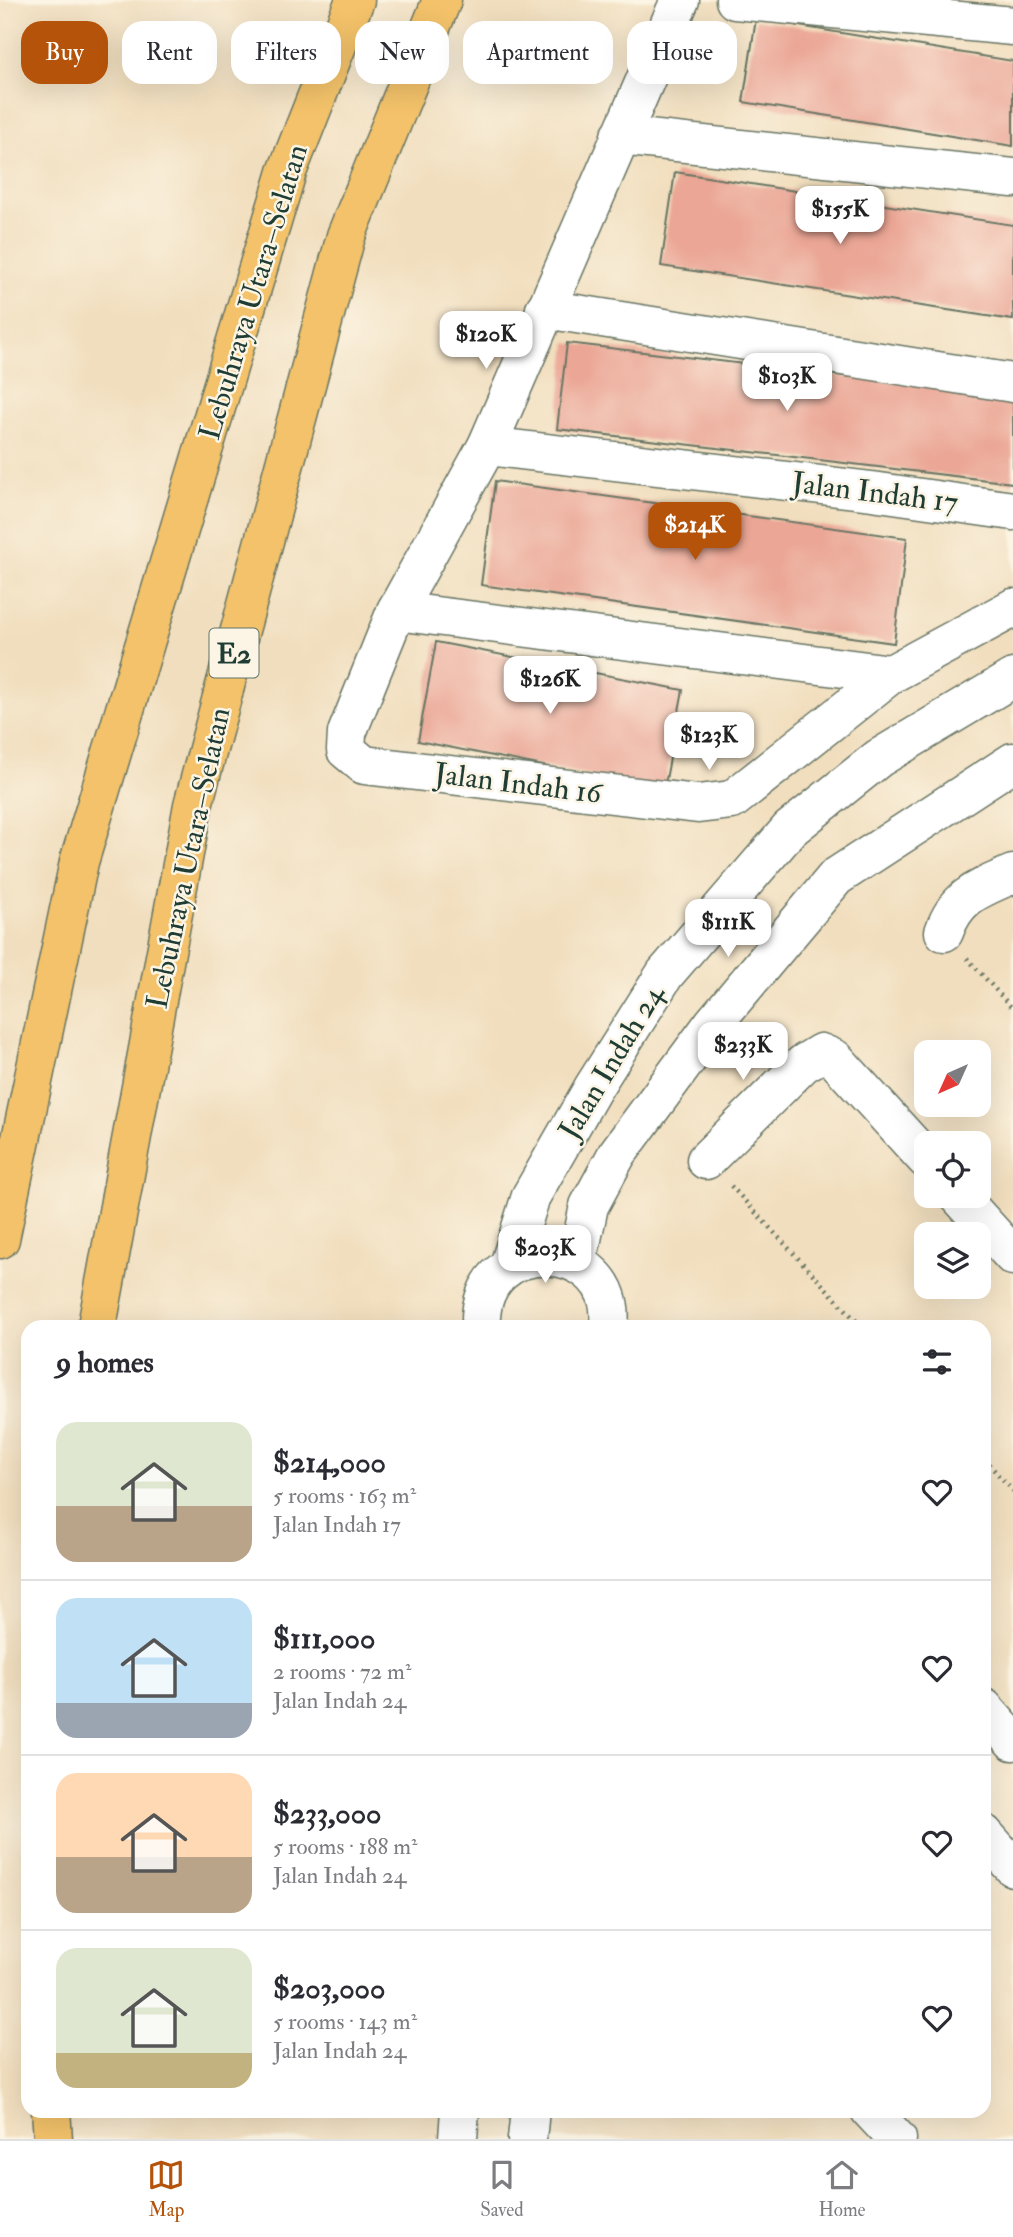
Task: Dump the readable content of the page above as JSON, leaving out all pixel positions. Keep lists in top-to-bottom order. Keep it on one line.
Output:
{"streets":{"highway":["Lebuhraya Utara–Selatan","E2"],"street":["Jalan Indah 17","Jalan Indah 16","Jalan Indah 24"]},"north":"bottom left","page":{"chip":["Buy","Rent","Filters","New","Apartment","House"],"price":["$155K","$120K","$103K","$214K","$126K","$123K","$111K","$233K","$203K"],"heading":"9 homes","list":[{"name":"$214,000","note":"5 rooms · 163 m² · Jalan Indah 17"},{"name":"$111,000","note":"2 rooms · 72 m² · Jalan Indah 24"},{"name":"$233,000","note":"5 rooms · 188 m² · Jalan Indah 24"},{"name":"$203,000","note":"5 rooms · 143 m² · Jalan Indah 24"}],"tabs":["Map","Saved","Home"]}}
